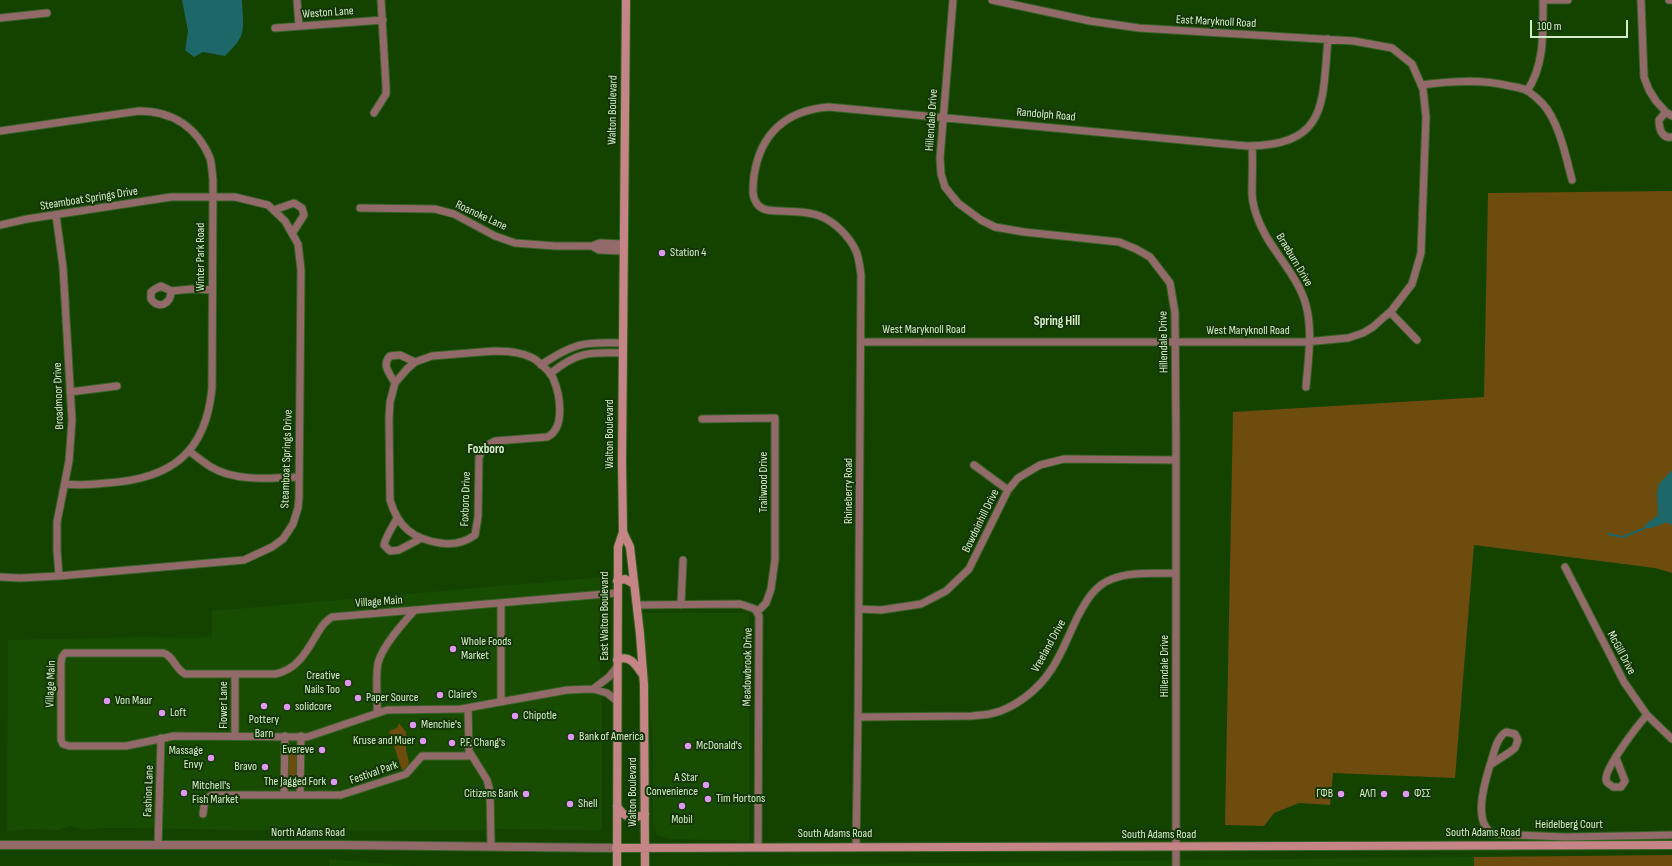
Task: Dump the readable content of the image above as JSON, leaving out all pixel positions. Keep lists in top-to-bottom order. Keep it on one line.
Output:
{"streets":{"main road":["Walton Boulevard","East Walton Boulevard","South Adams Road"],"street":["Weston Lane","East Maryknoll Road","Randolph Road","Hillendale Drive","Steamboat Springs Drive","Roanoke Lane","Winter Park Road","Braeburn Drive","West Maryknoll Road","Broadmoor Drive","Trailwood Drive","Rhineberry Road","Foxboro Drive","Bowdoinhill Drive","Village Main","Vreeland Drive","McGill Drive","Meadowbrook Drive","Flower Lane","Festival Park","Fashion Lane","Heidelberg Court","North Adams Road"]},"crossings":[["East Maryknoll Road","Randolph Road"],["East Maryknoll Road","West Maryknoll Road"],["Walton Boulevard","Roanoke Lane"],["Walton Boulevard","Village Main"],["Walton Boulevard","East Walton Boulevard"],["Walton Boulevard","Meadowbrook Drive"],["Walton Boulevard","North Adams Road"],["Walton Boulevard","South Adams Road"],["Randolph Road","Hillendale Drive"],["Randolph Road","Braeburn Drive"],["Randolph Road","Rhineberry Road"],["Hillendale Drive","West Maryknoll Road"],["Hillendale Drive","Bowdoinhill Drive"],["Hillendale Drive","Vreeland Drive"],["Hillendale Drive","South Adams Road"],["Steamboat Springs Drive","Winter Park Road"],["Steamboat Springs Drive","Broadmoor Drive"],["Winter Park Road","Broadmoor Drive"],["Braeburn Drive","West Maryknoll Road"],["West Maryknoll Road","Rhineberry Road"],["Trailwood Drive","Meadowbrook Drive"],["Rhineberry Road","Bowdoinhill Drive"],["Rhineberry Road","Vreeland Drive"],["Rhineberry Road","South Adams Road"],["Village Main","East Walton Boulevard"],["Village Main","Flower Lane"],["Village Main","Fashion Lane"],["Meadowbrook Drive","South Adams Road"],["Fashion Lane","North Adams Road"],["North Adams Road","South Adams Road"]],"districts":["Spring Hill","Foxboro"],"places":["Station 4","Whole Foods Market","Creative Nails Too","Claire's","Paper Source","Von Maur","Pottery Barn","solidcore","Loft","Chipotle","Menchie's","Bank of America","Kruse and Muer","P.F. Chang's","McDonald's","Evereve","Massage Envy","Bravo","The Jagged Fork","A Star Convenience","Mitchell's Fish Market","Citizens Bank","ΓΦB","AΛΠ","ΦΣΣ","Tim Hortons","Shell","Mobil"],"scale_bar":"100 m"}
